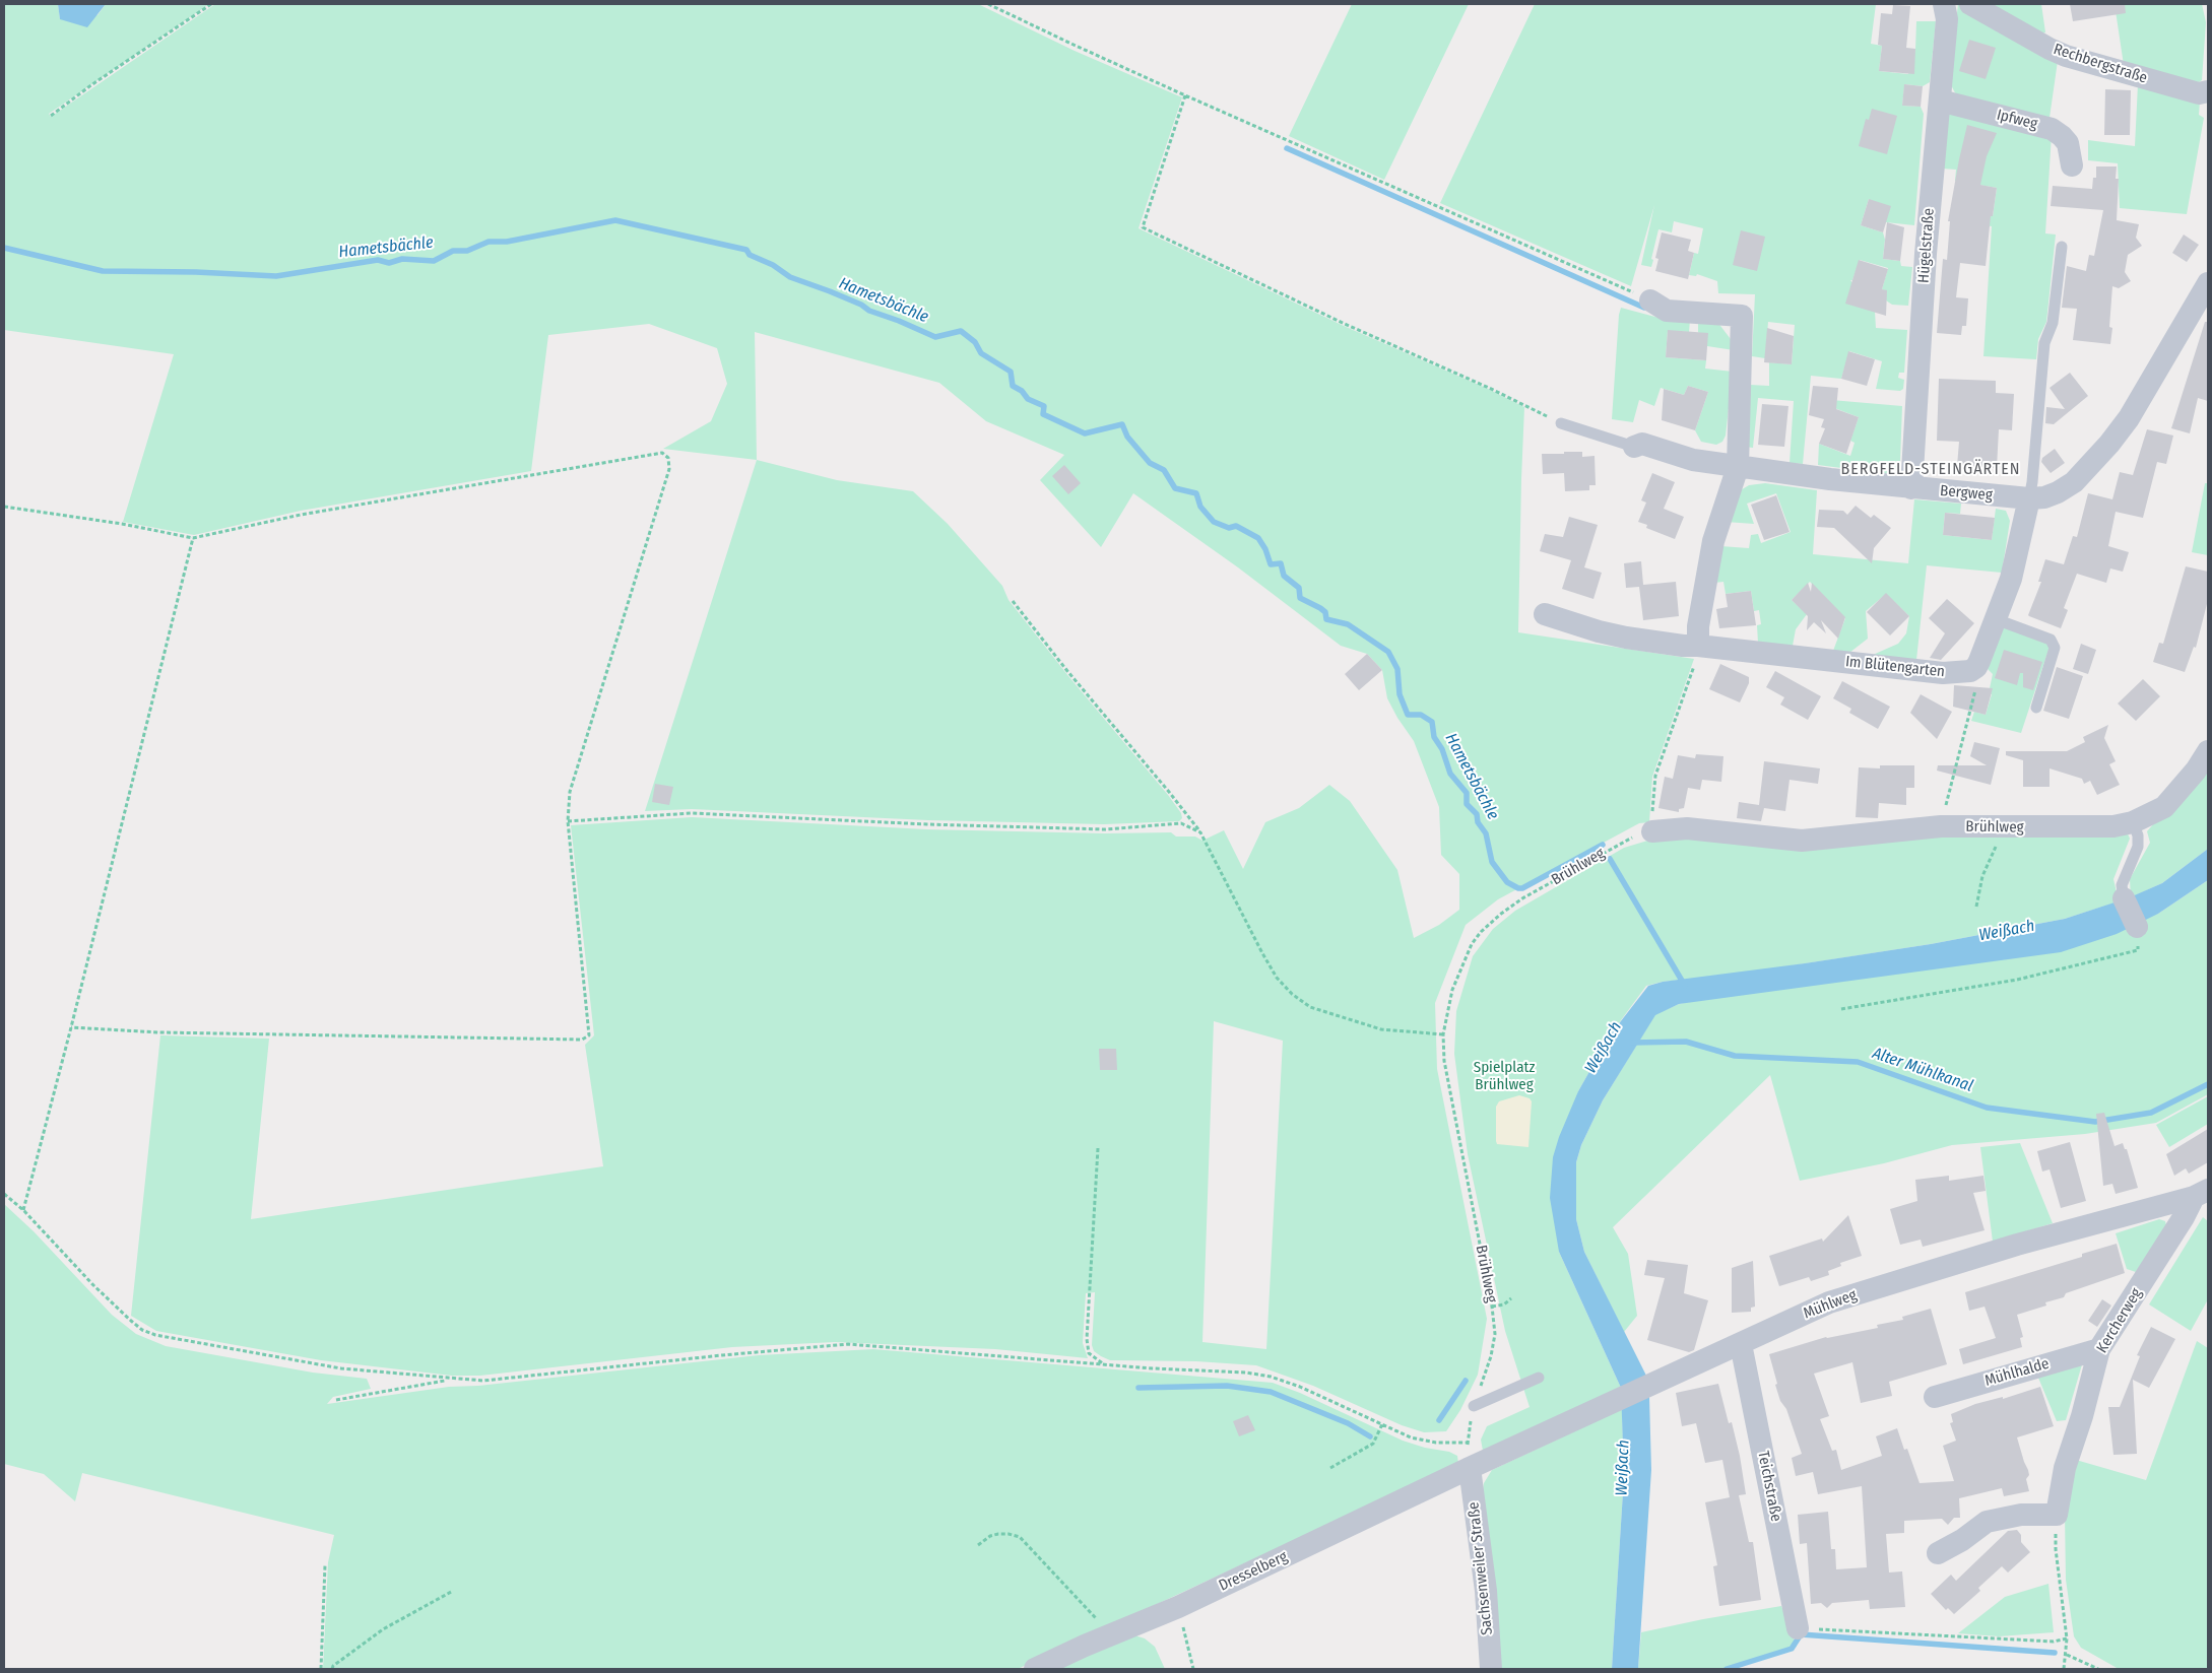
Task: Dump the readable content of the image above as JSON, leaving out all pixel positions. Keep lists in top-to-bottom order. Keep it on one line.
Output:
{"streets":{"street":["Rechbergstraße","Ipfweg","Hügelstraße","Bergweg","Im Blütengarten","Brühlweg","Mühlweg","Kercherweg","Mühlhalde","Teichstraße","Sachsenweiler Straße","Dresselberg"]},"crossings":[["Ipfweg","Hügelstraße"],["Hügelstraße","Bergweg"],["Brühlweg","Mühlweg"],["Brühlweg","Sachsenweiler Straße"],["Brühlweg","Dresselberg"],["Mühlweg","Kercherweg"],["Mühlweg","Teichstraße"],["Mühlweg","Sachsenweiler Straße"],["Mühlweg","Dresselberg"],["Kercherweg","Mühlhalde"],["Sachsenweiler Straße","Dresselberg"]],"districts":["BERGFELD-STEINGÄRTEN"],"water":["Hametsbächle","Weißach","Alter Mühlkanal"],"parks":["Spielplatz Brühlweg"]}
